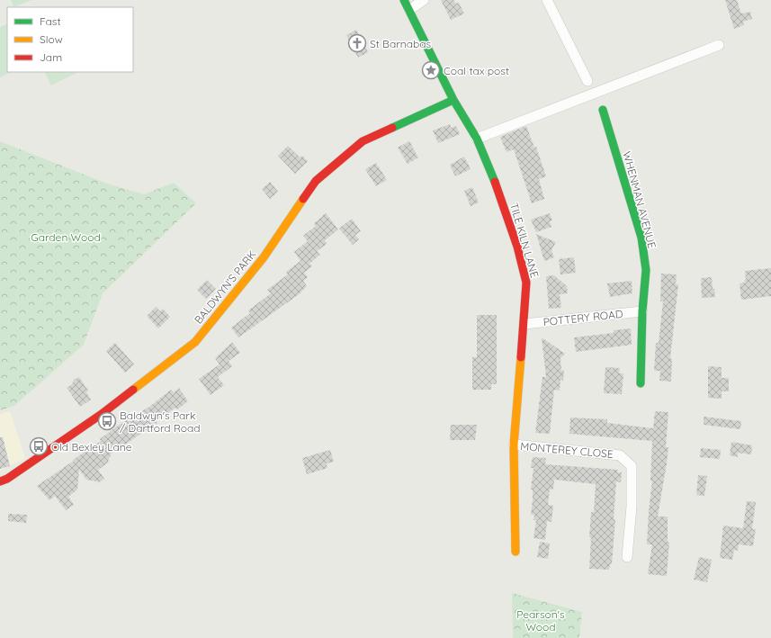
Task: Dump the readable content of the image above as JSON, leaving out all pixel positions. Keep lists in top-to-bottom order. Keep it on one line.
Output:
{"streets":{"street":["WHENMAN AVENUE","TILE KILN LANE","BALDWYN'S PARK","POTTERY ROAD","MONTEREY CLOSE"]},"crossings":[["WHENMAN AVENUE","POTTERY ROAD"],["TILE KILN LANE","BALDWYN'S PARK"],["TILE KILN LANE","POTTERY ROAD"],["TILE KILN LANE","MONTEREY CLOSE"]],"parks":["Garden Wood","Pearson's Wood"],"places":{"church":["St Barnabas"],"place":["Coal tax post"],"bus stop":["Baldwyn's Park / Dartford Road","Old Bexley Lane"]},"legend":["Fast","Slow","Jam"]}
